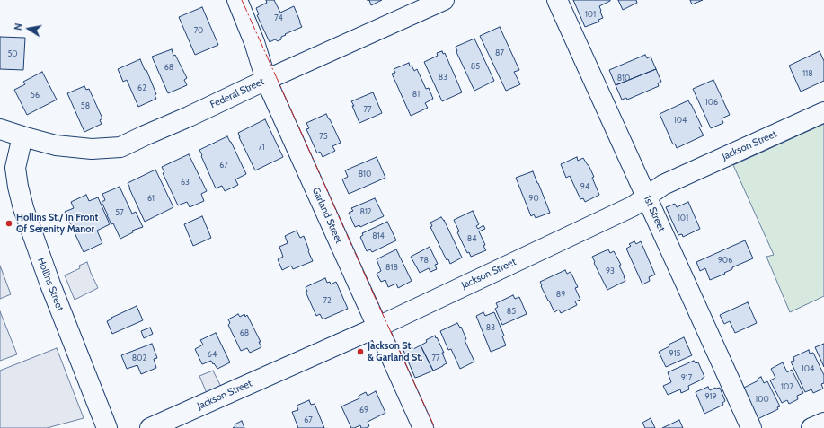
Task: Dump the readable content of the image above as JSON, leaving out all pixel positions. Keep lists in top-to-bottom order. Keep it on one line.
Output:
{"streets":{"street":["Federal Street","Jackson Street","1st Street","Garland Street","Hollins Street"]},"crossings":[["Federal Street","Garland Street"],["Federal Street","Hollins Street"],["Jackson Street","1st Street"],["Jackson Street","Garland Street"]],"places":["Hollins St./ In Front Of Serenity Manor","Jackson St. & Garland St."],"house_numbers":["101","74","70","87","50","85","68","118","83","810","62","81","56","106","58","77","104","75","71","67","810","63","94","61","90","812","57","101","814","84","78","906","818","93","89","72","85","83","68","915","64","802","77","104","917","102","919","100","69","67"],"north":"left"}
